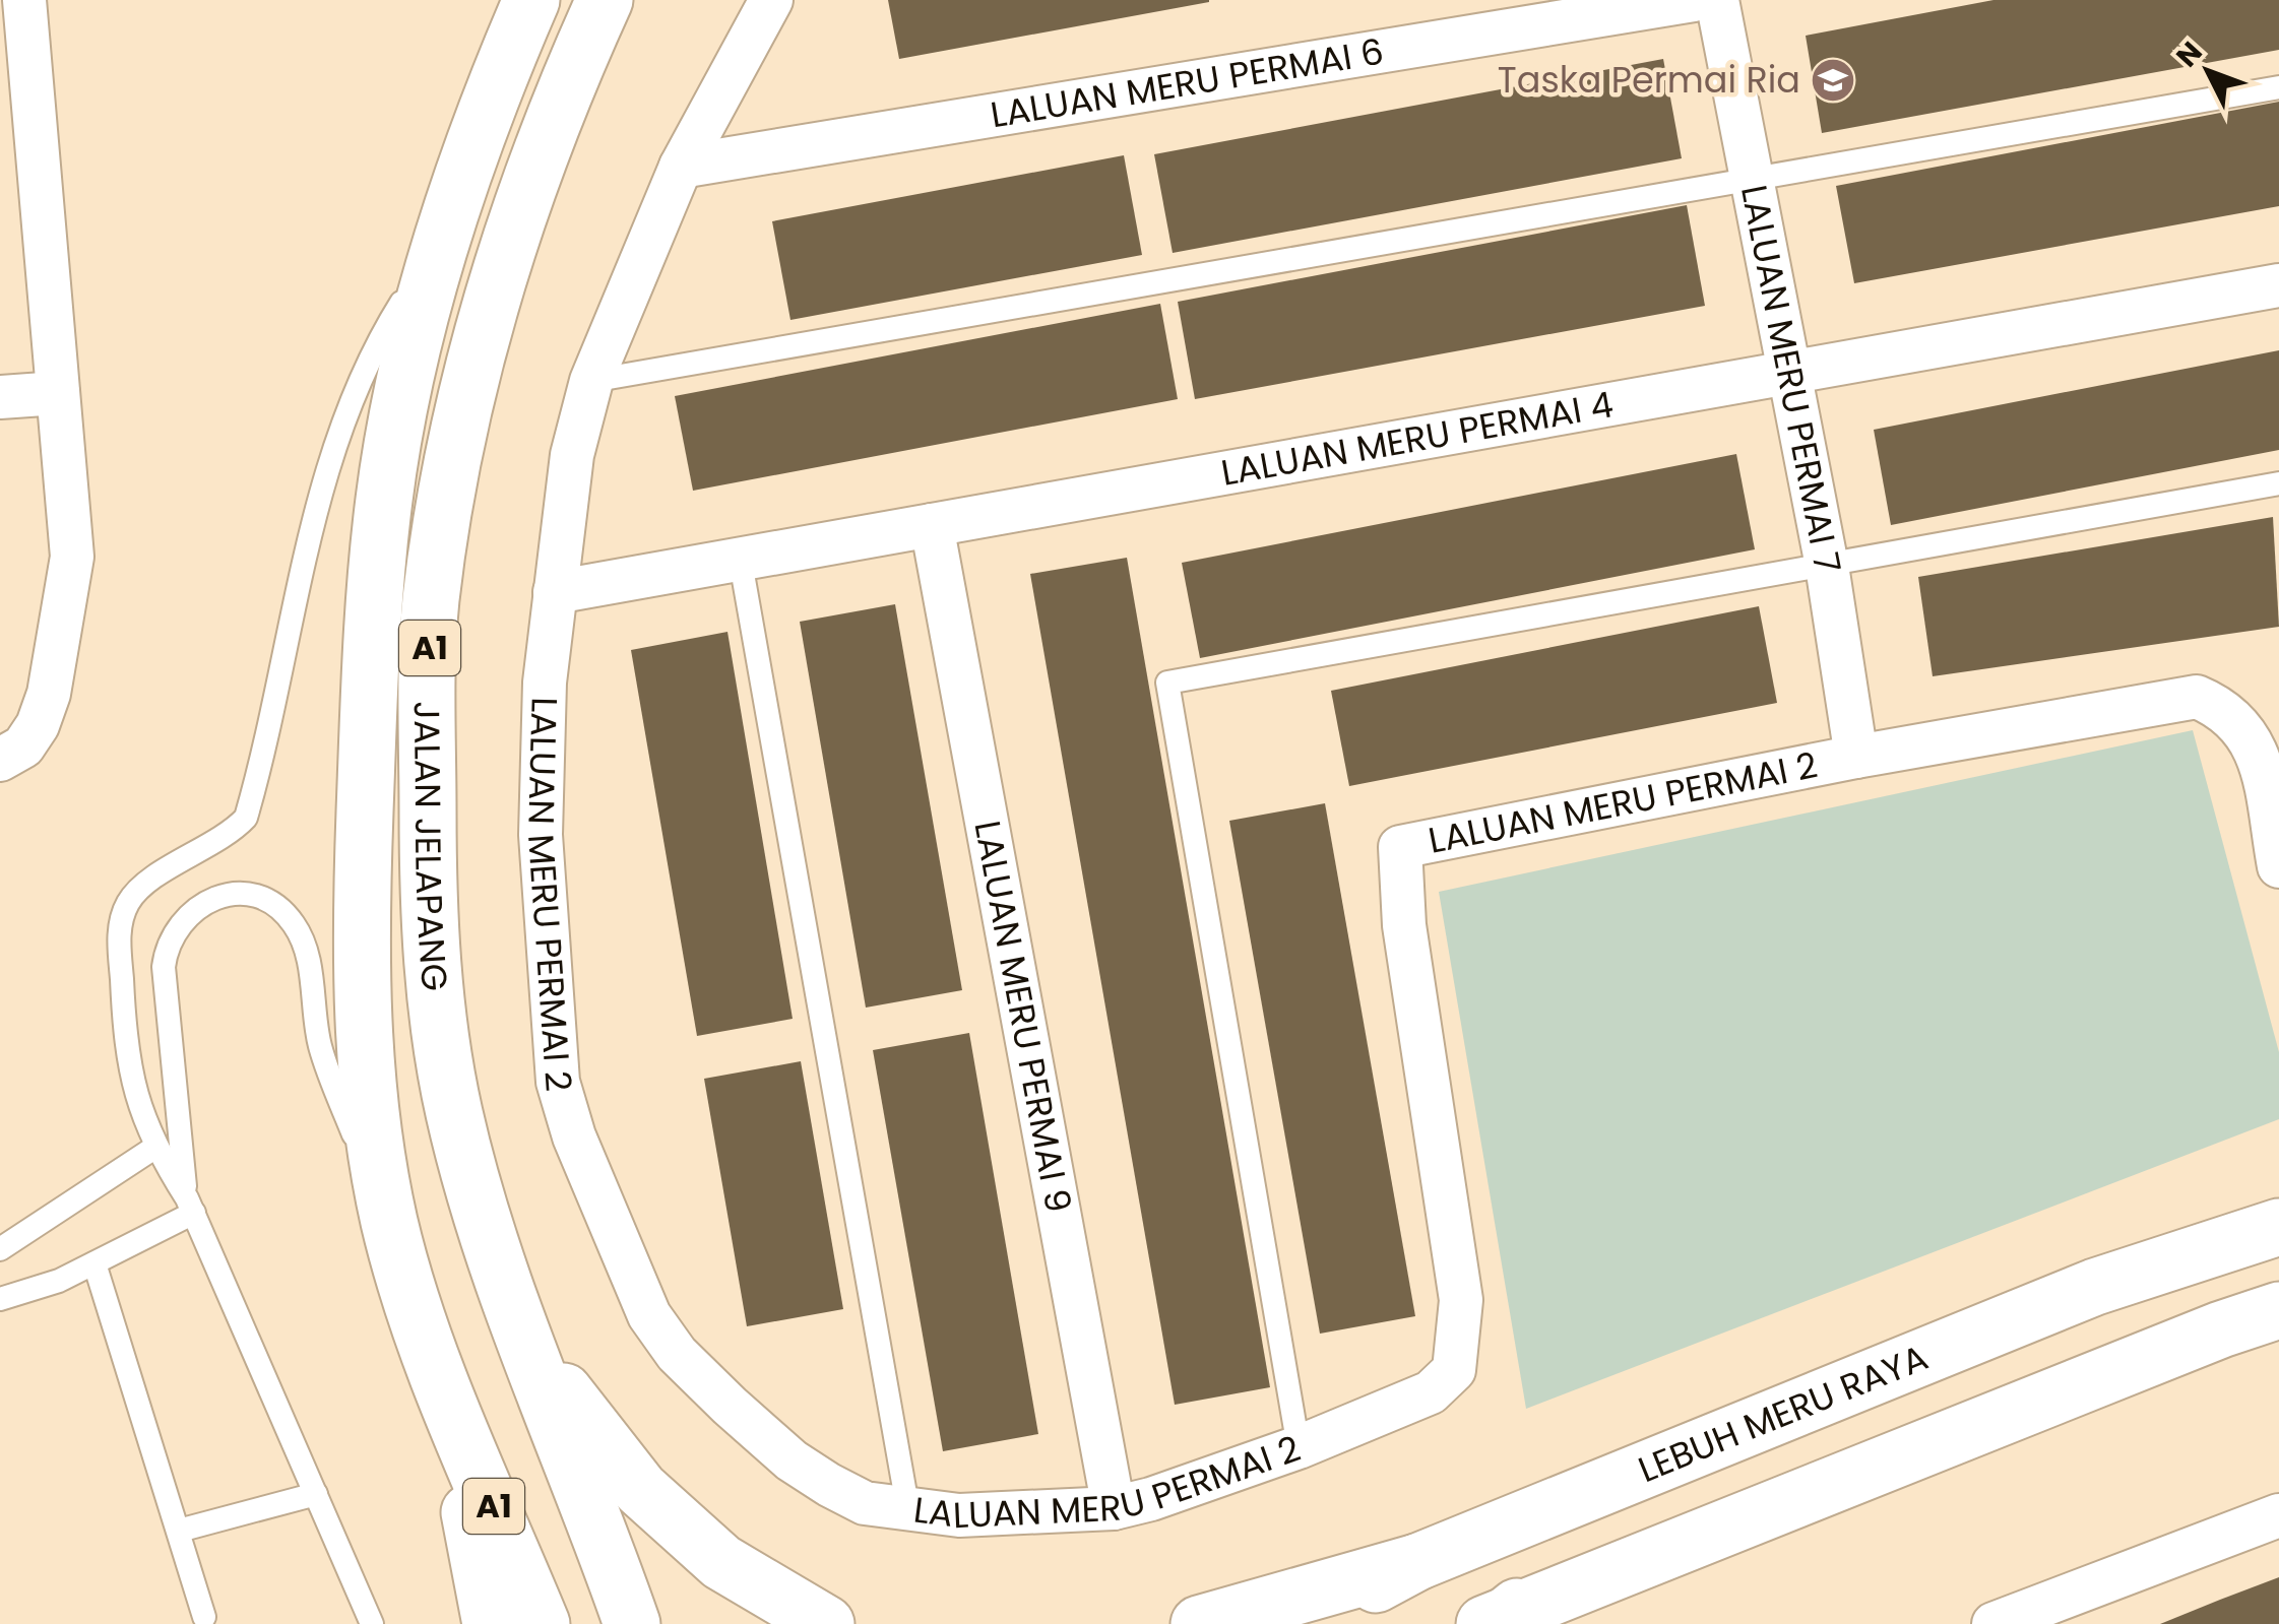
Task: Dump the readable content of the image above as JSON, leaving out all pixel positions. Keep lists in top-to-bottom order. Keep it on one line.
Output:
{"streets":{"main road":["A1","JALAN JELAPANG","LEBUH MERU RAYA"],"street":["LALUAN MERU PERMAI 6","LALUAN MERU PERMAI 7","LALUAN MERU PERMAI 4","LALUAN MERU PERMAI 2","LALUAN MERU PERMAI 9"]},"crossings":[["LALUAN MERU PERMAI 6","LALUAN MERU PERMAI 2"],["LALUAN MERU PERMAI 7","LALUAN MERU PERMAI 4"],["LALUAN MERU PERMAI 7","LALUAN MERU PERMAI 2"],["LALUAN MERU PERMAI 4","LALUAN MERU PERMAI 2"],["LALUAN MERU PERMAI 4","LALUAN MERU PERMAI 9"],["LALUAN MERU PERMAI 2","LALUAN MERU PERMAI 9"]],"places":{"school or university":["Taska Permai Ria"]},"north":"top left"}
